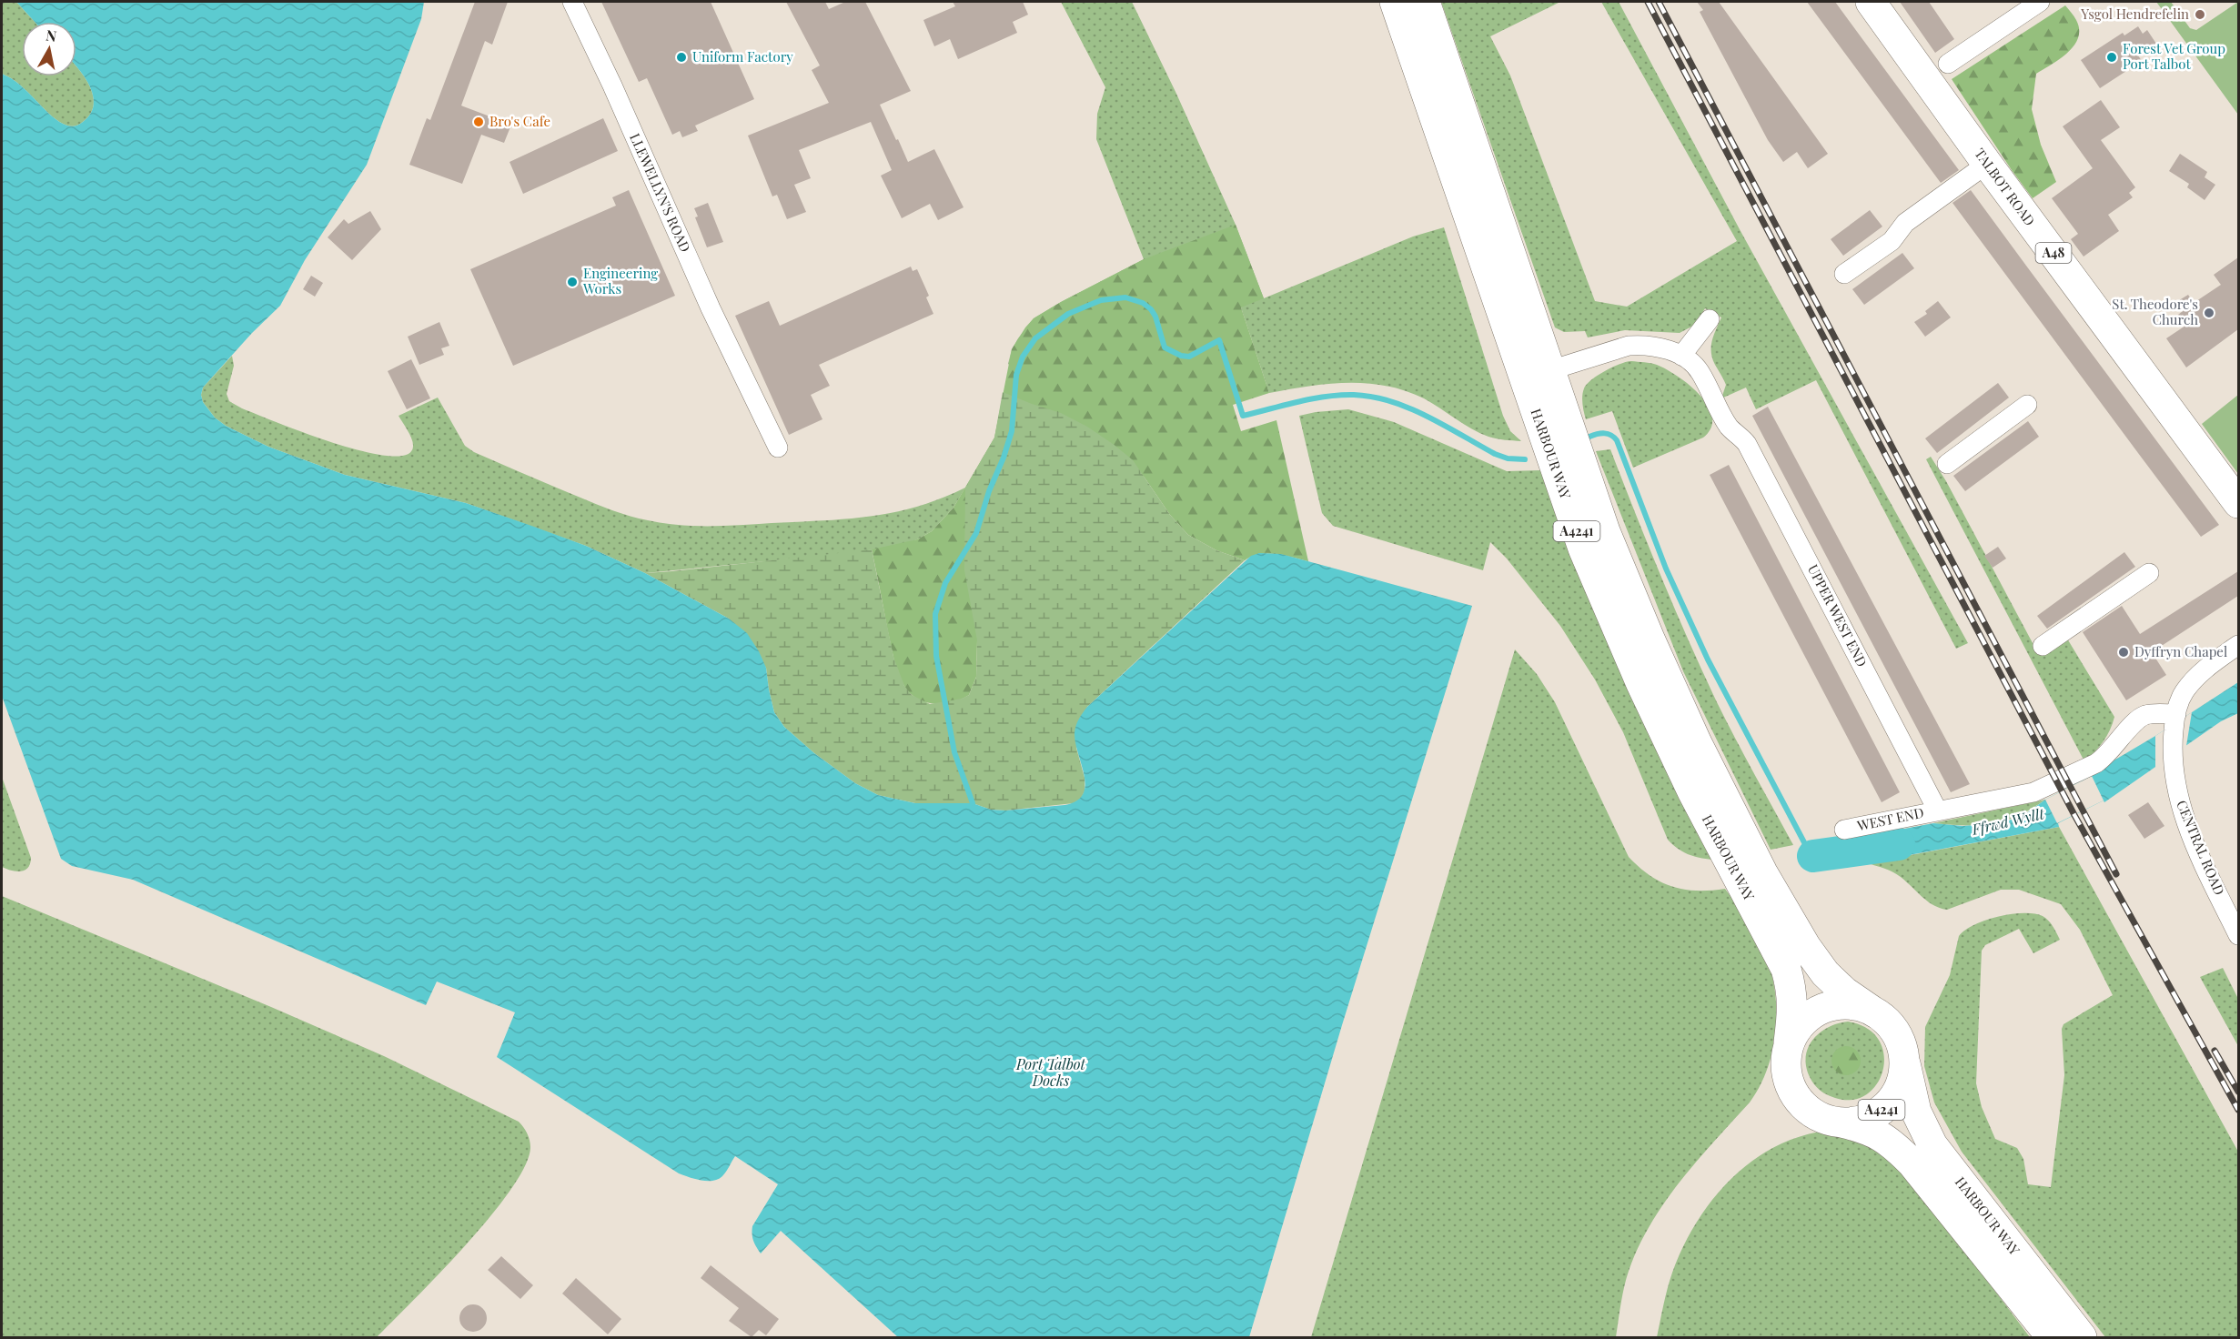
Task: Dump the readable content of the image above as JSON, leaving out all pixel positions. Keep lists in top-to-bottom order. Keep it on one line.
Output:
{"streets":{"main road":["TALBOT ROAD","A48","HARBOUR WAY","A4241"],"street":["LLEWELLYN'S ROAD","UPPER WEST END","WEST END","CENTRAL ROAD"]},"crossings":[["HARBOUR WAY","A4241"],["UPPER WEST END","WEST END"],["WEST END","CENTRAL ROAD"]],"water":["Ffrwd Wyllt","Port Talbot Docks"],"places":["Ysgol Hendrefelin","Uniform Factory","Forest Vet Group Port Talbot","Bro's Cafe","Engineering Works","St. Theodore's Church","Dyffryn Chapel"],"north":"top"}
